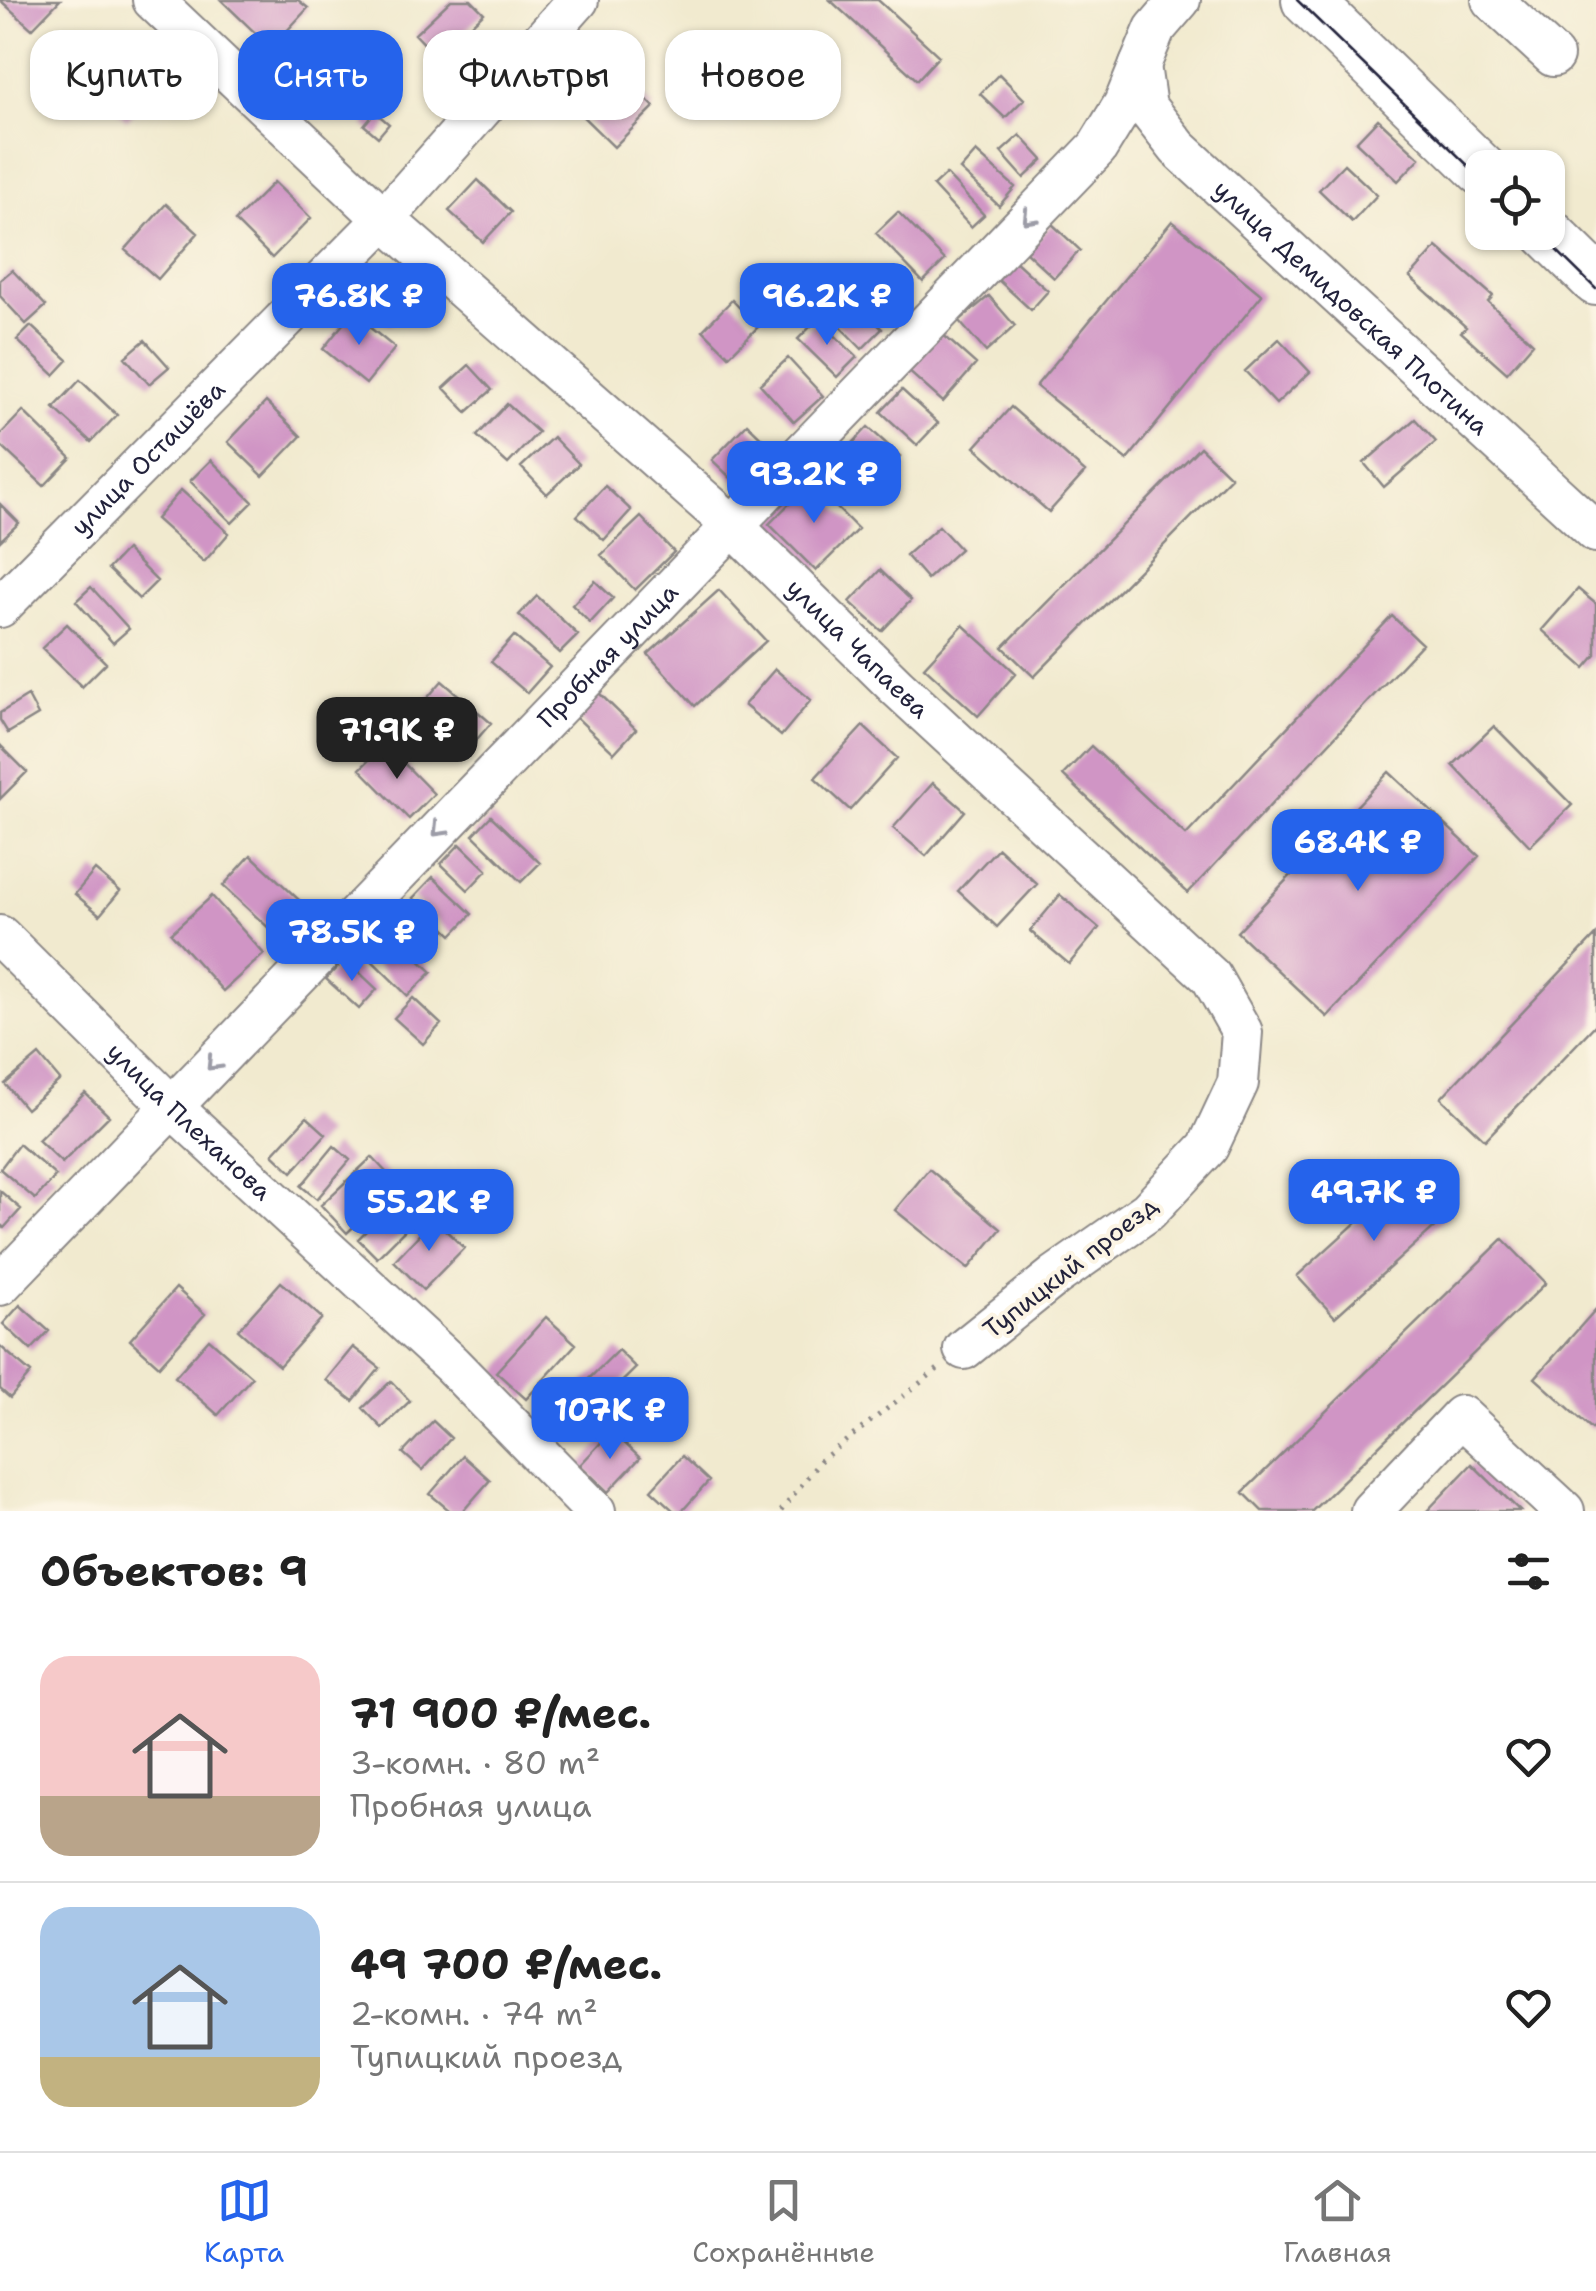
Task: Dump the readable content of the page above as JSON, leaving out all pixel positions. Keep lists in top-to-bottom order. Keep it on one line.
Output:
{"streets":{"street":["улица Демидовская Плотина","улица Осташёва","улица Чапаева","Пробная улица","улица Плеханова","Тупицкий проезд"]},"crossings":[["улица Демидовская Плотина","Пробная улица"],["улица Осташёва","улица Чапаева"],["улица Чапаева","Пробная улица"],["улица Чапаева","Тупицкий проезд"],["Пробная улица","улица Плеханова"]],"one_way":["Пробная улица"],"page":{"chip":["Купить","Снять","Фильтры","Новое"],"price":["76.8K ₽","96.2K ₽","93.2K ₽","71.9K ₽","68.4K ₽","78.5K ₽","49.7K ₽","55.2K ₽","107K ₽"],"heading":"Объектов: 9","list":[{"name":"71 900 ₽/мес.","note":"3-комн. · 80 m² · Пробная улица"},{"name":"49 700 ₽/мес.","note":"2-комн. · 74 m² · Тупицкий проезд"}],"tabs":["Карта","Сохранённые","Главная"]}}
